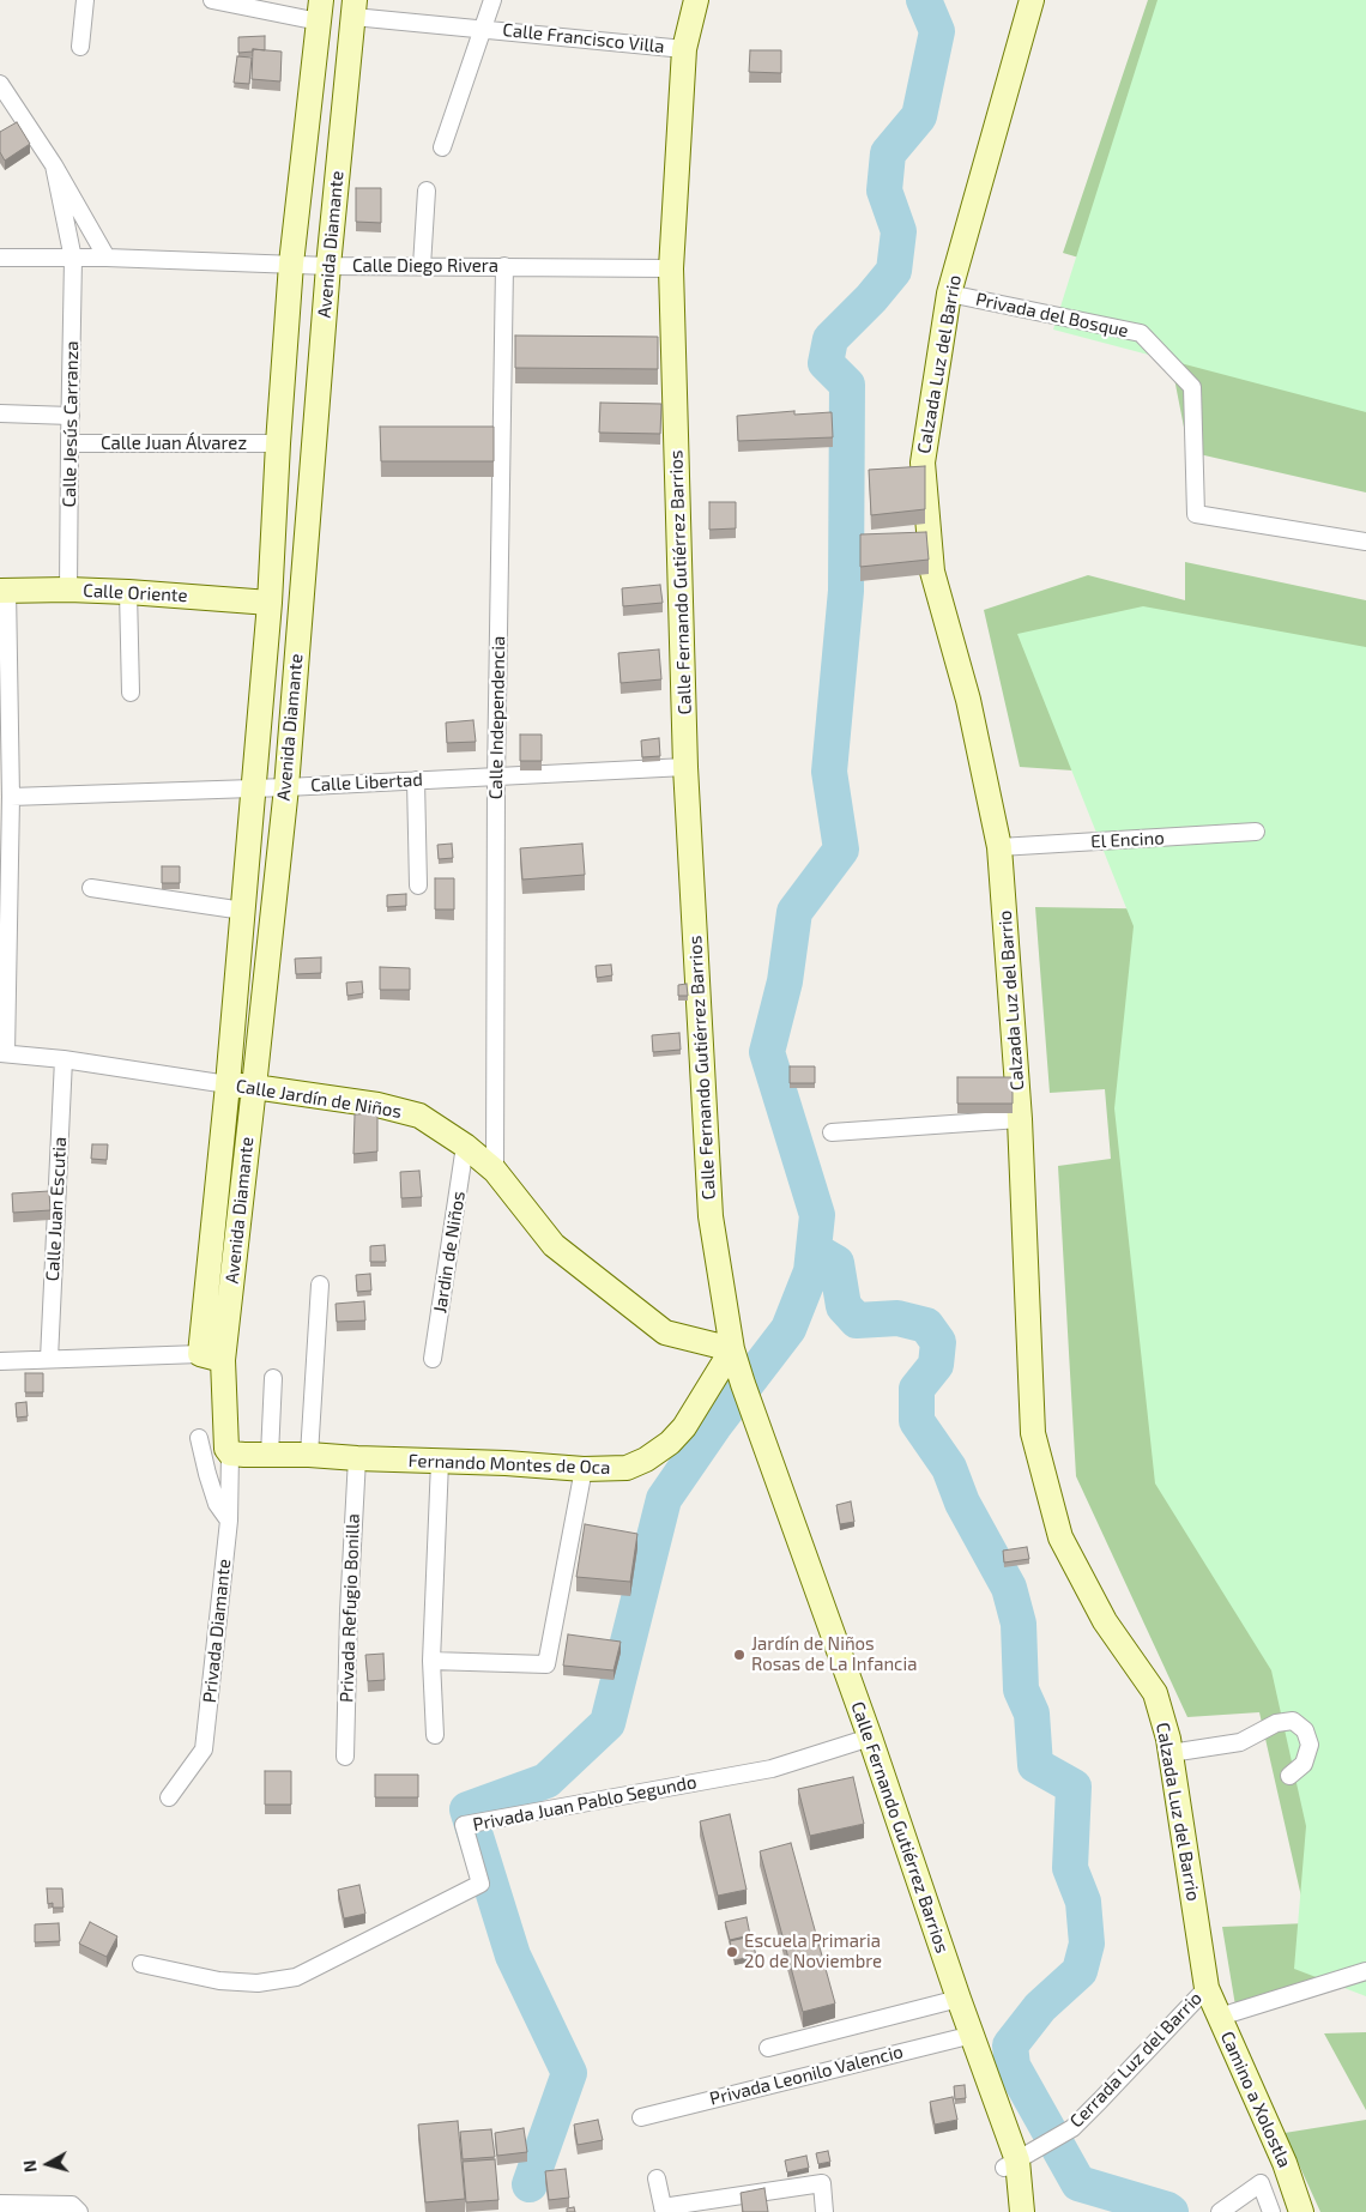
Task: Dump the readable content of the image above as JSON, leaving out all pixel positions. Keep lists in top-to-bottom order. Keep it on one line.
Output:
{"streets":{"main road":["Avenida Diamante","Calzada Luz del Barrio","Calle Fernando Gutiérrez Barrios","Calle Oriente","Calle Jardín de Niños","Fernando Montes de Oca","Camino a Xolostla"],"street":["Calle Francisco Villa","Calle Diego Rivera","Privada del Bosque","Calle Jesús Carranza","Calle Juan Álvarez","Calle Independencia","Calle Libertad","El Encino","Calle Juan Escutia","Jardin de Niños","Privada Refugio Bonilla","Privada Diamante","Privada Juan Pablo Segundo","Cerrada Luz del Barrio","Privada Leonilo Valencio"]},"crossings":[["Calle Francisco Villa","Avenida Diamante"],["Calle Francisco Villa","Calle Fernando Gutiérrez Barrios"],["Avenida Diamante","Calle Diego Rivera"],["Avenida Diamante","Calle Juan Álvarez"],["Avenida Diamante","Calle Oriente"],["Avenida Diamante","Calle Libertad"],["Avenida Diamante","Calle Jardín de Niños"],["Avenida Diamante","Fernando Montes de Oca"],["Avenida Diamante","Privada Diamante"],["Calle Diego Rivera","Calle Jesús Carranza"],["Calle Diego Rivera","Calle Fernando Gutiérrez Barrios"],["Calle Diego Rivera","Calle Independencia"],["Privada del Bosque","Calzada Luz del Barrio"],["Calzada Luz del Barrio","El Encino"],["Calzada Luz del Barrio","Cerrada Luz del Barrio"],["Calzada Luz del Barrio","Camino a Xolostla"],["Calle Jesús Carranza","Calle Juan Álvarez"],["Calle Jesús Carranza","Calle Oriente"],["Calle Fernando Gutiérrez Barrios","Calle Libertad"],["Calle Fernando Gutiérrez Barrios","Calle Jardín de Niños"],["Calle Fernando Gutiérrez Barrios","Fernando Montes de Oca"],["Calle Fernando Gutiérrez Barrios","Privada Juan Pablo Segundo"],["Calle Fernando Gutiérrez Barrios","Cerrada Luz del Barrio"],["Calle Fernando Gutiérrez Barrios","Privada Leonilo Valencio"],["Calle Independencia","Calle Libertad"],["Calle Independencia","Calle Jardín de Niños"],["Calle Jardín de Niños","Calle Juan Escutia"],["Calle Jardín de Niños","Jardin de Niños"],["Calle Jardín de Niños","Fernando Montes de Oca"],["Fernando Montes de Oca","Privada Refugio Bonilla"],["Fernando Montes de Oca","Privada Diamante"],["Cerrada Luz del Barrio","Camino a Xolostla"]],"places":["Jardín de Niños Rosas de La Infancia","Escuela Primaria 20 de Noviembre"],"north":"left"}
